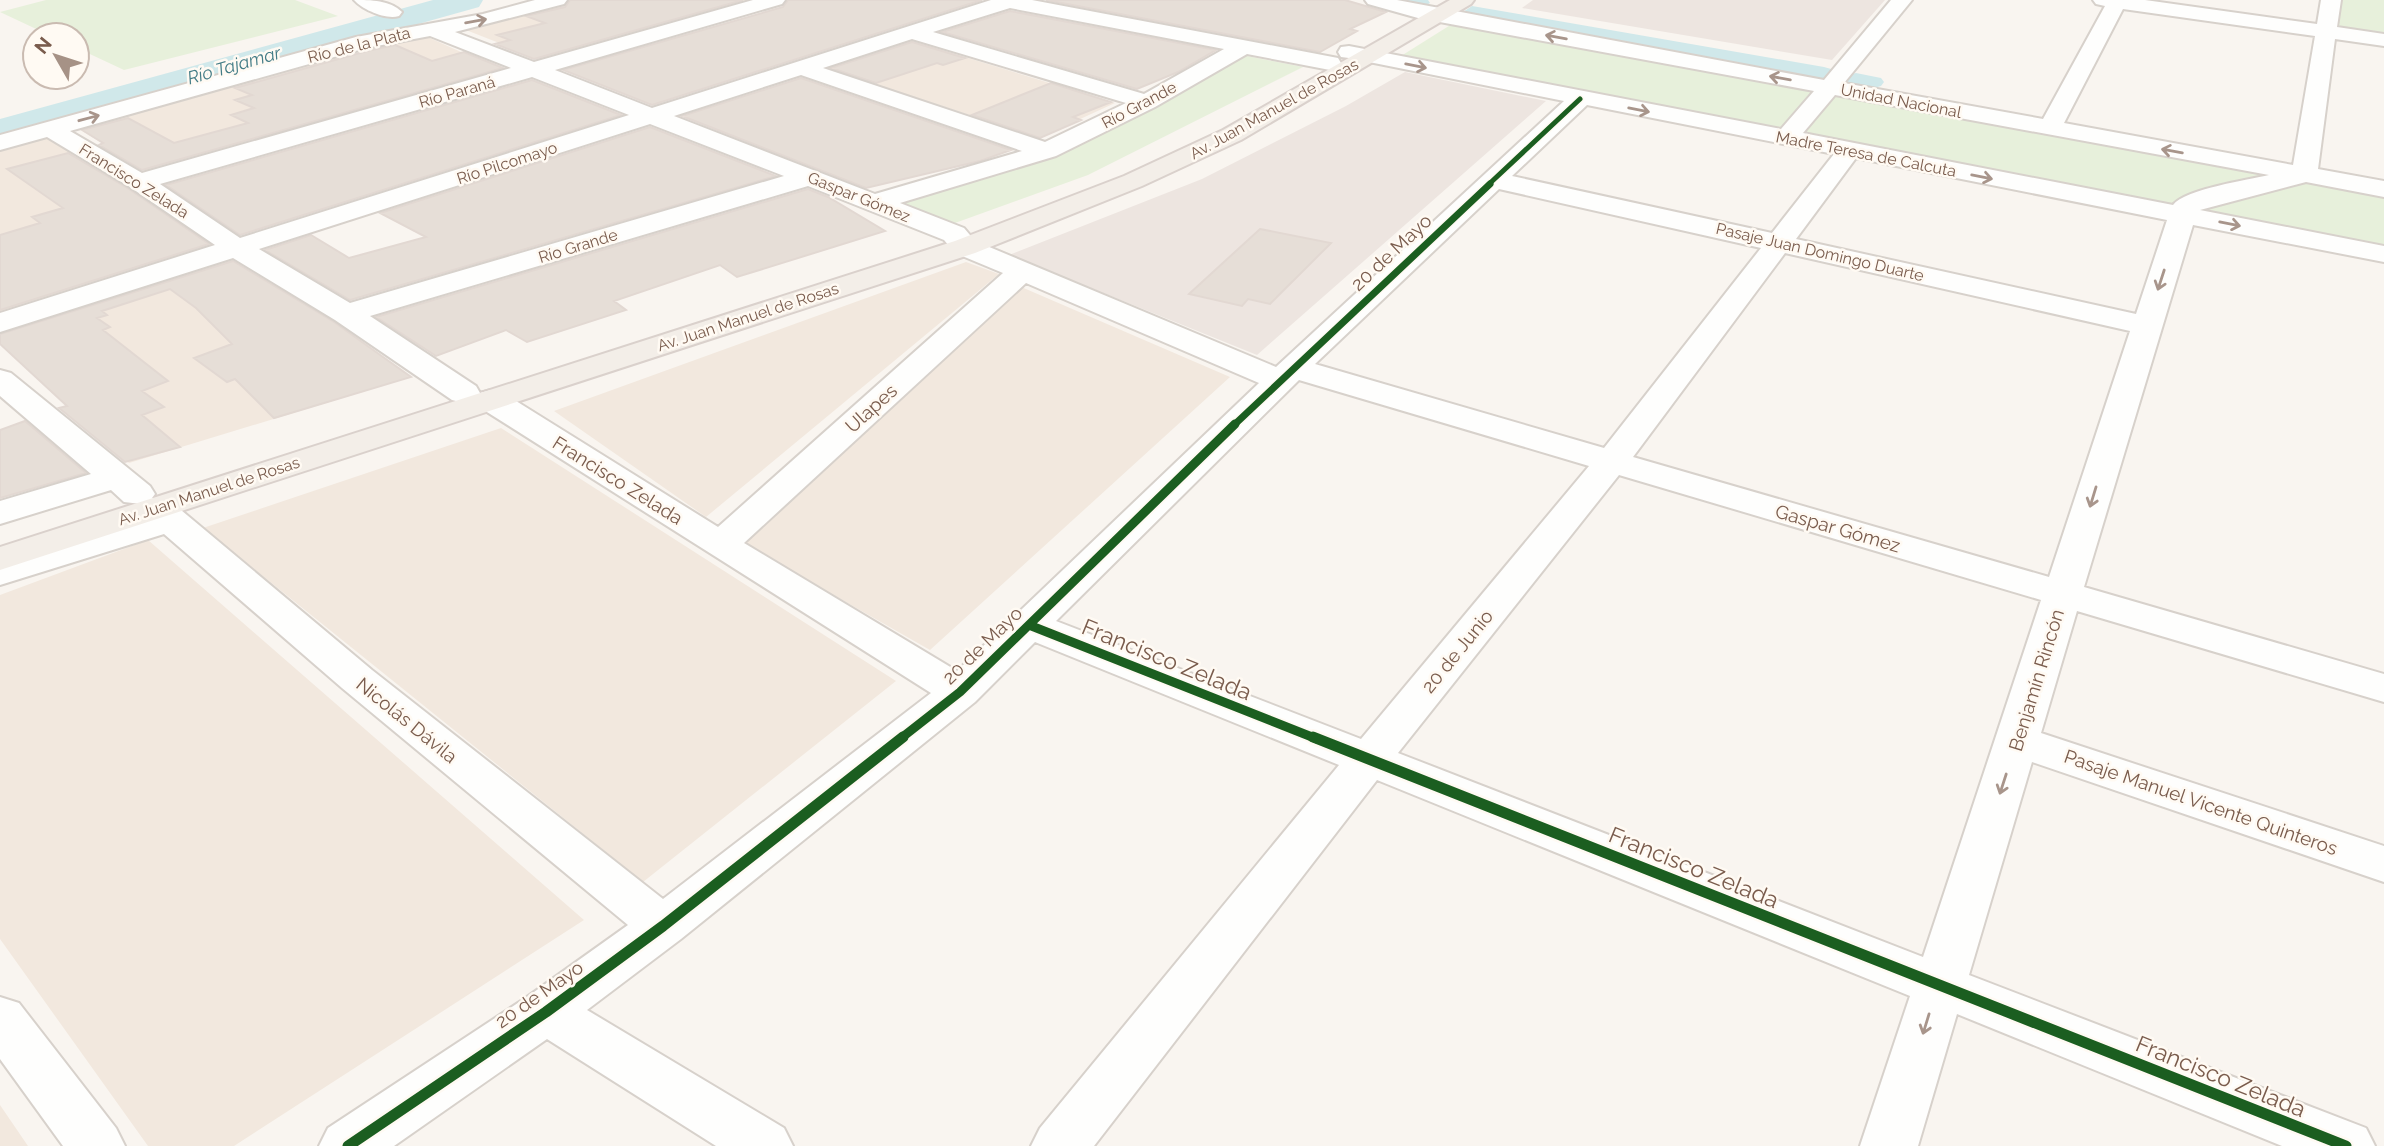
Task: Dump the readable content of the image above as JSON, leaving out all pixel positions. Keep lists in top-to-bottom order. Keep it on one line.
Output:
{"streets":{"main road":["Av. Juan Manuel de Rosas"],"street":["Río de la Plata","Río Paraná","Unidad Nacional","Río Grande","Madre Teresa de Calcuta","Río Pilcomayo","Francisco Zelada","Gaspar Gómez","20 de Mayo","Pasaje Juan Domingo Duarte","Ulapes","20 de Junio","Benjamín Rincón","Nicolás Dávila","Pasaje Manuel Vicente Quinteros"]},"crossings":[["Río de la Plata","Francisco Zelada"],["Río de la Plata","Gaspar Gómez"],["Río Paraná","Francisco Zelada"],["Río Paraná","Gaspar Gómez"],["Unidad Nacional","Av. Juan Manuel de Rosas"],["Río Grande","Madre Teresa de Calcuta"],["Río Grande","Francisco Zelada"],["Río Grande","Gaspar Gómez"],["Av. Juan Manuel de Rosas","Madre Teresa de Calcuta"],["Av. Juan Manuel de Rosas","Francisco Zelada"],["Av. Juan Manuel de Rosas","Gaspar Gómez"],["Av. Juan Manuel de Rosas","Nicolás Dávila"],["Madre Teresa de Calcuta","Río Pilcomayo"],["Madre Teresa de Calcuta","20 de Mayo"],["Madre Teresa de Calcuta","20 de Junio"],["Madre Teresa de Calcuta","Benjamín Rincón"],["Río Pilcomayo","Francisco Zelada"],["Río Pilcomayo","Gaspar Gómez"],["Francisco Zelada","20 de Mayo"],["Francisco Zelada","Ulapes"],["Francisco Zelada","20 de Junio"],["Francisco Zelada","Benjamín Rincón"],["Gaspar Gómez","20 de Mayo"],["Gaspar Gómez","Ulapes"],["Gaspar Gómez","20 de Junio"],["Gaspar Gómez","Benjamín Rincón"],["20 de Mayo","Pasaje Juan Domingo Duarte"],["20 de Mayo","Nicolás Dávila"],["Pasaje Juan Domingo Duarte","20 de Junio"],["Pasaje Juan Domingo Duarte","Benjamín Rincón"],["Benjamín Rincón","Pasaje Manuel Vicente Quinteros"]],"one_way":["Río de la Plata","Madre Teresa de Calcuta","Benjamín Rincón"],"water":["Río Tajamar"],"north":"top left"}
